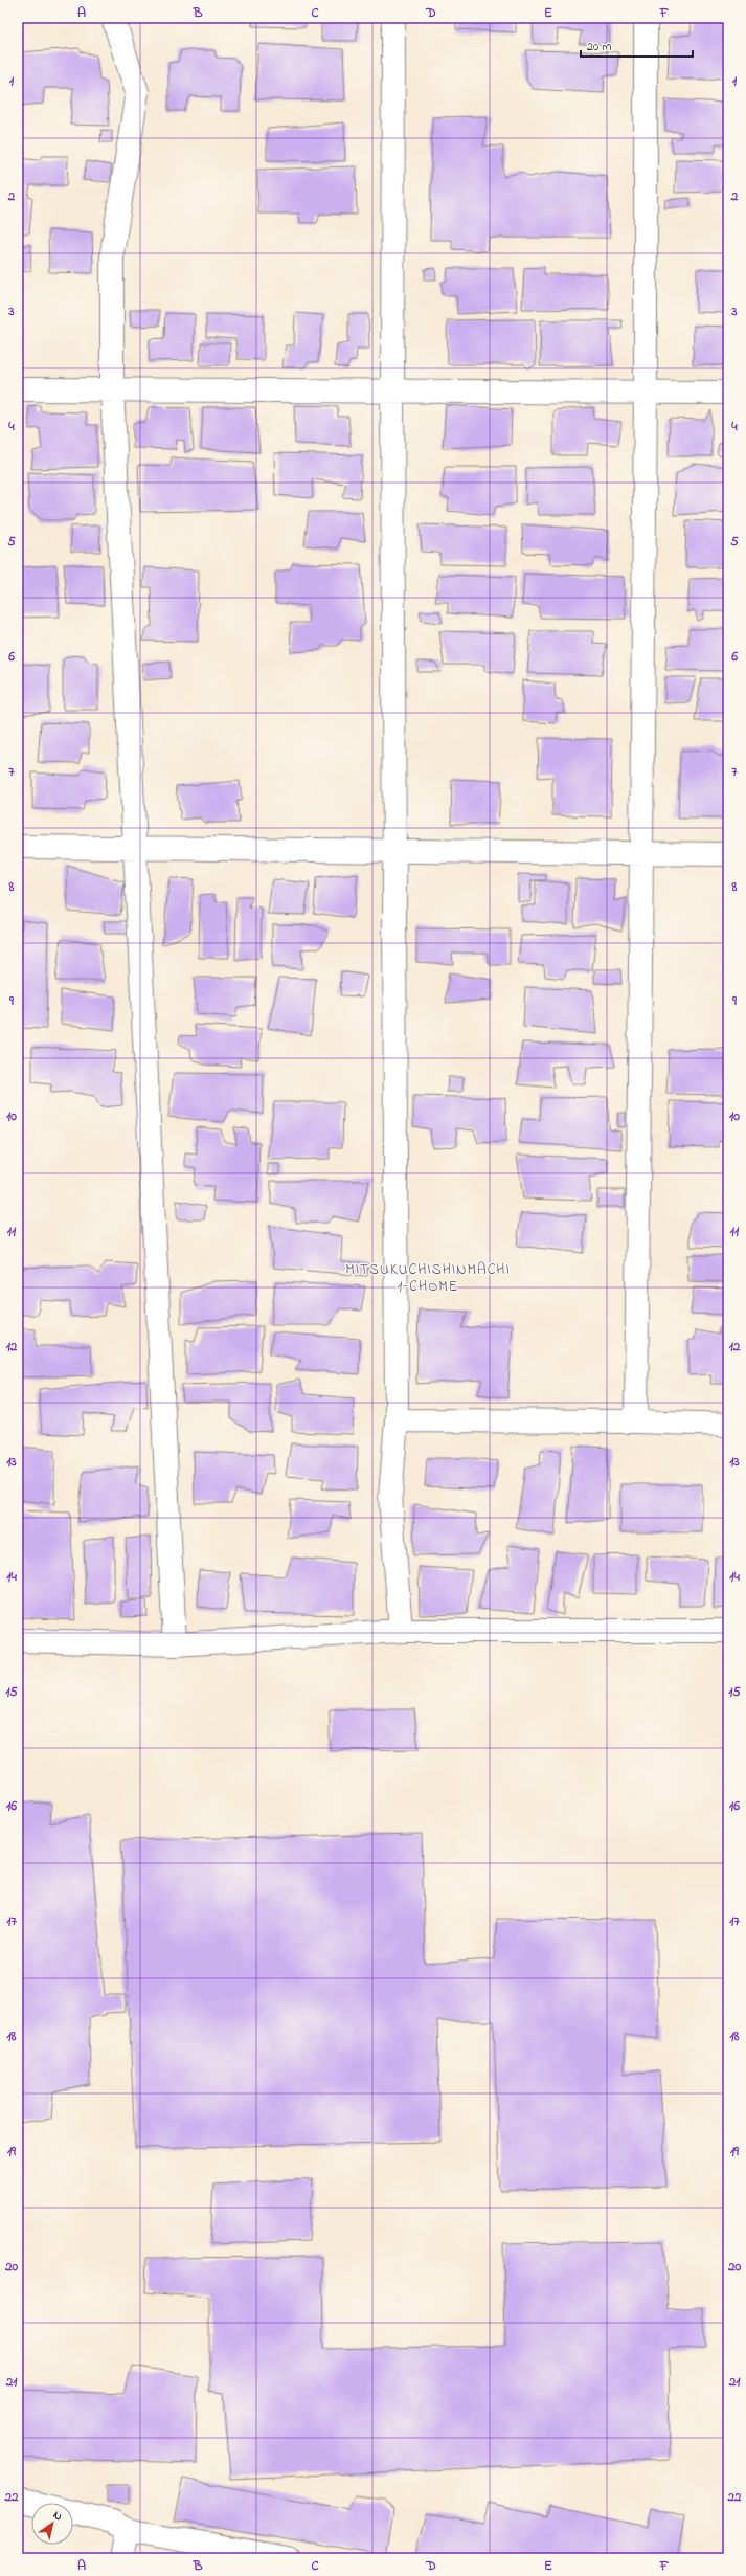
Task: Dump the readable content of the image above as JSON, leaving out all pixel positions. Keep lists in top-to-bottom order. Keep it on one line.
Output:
{"districts":["MITSUKUCHISHINMACHI 1-CHOME"],"scale_bar":"20 m","north":"top right","grid":{"columns":["A","B","C","D","E","F"],"rows":["1","2","3","4","5","6","7","8","9","10","11","12","13","14","15","16","17","18","19","20","21","22"]}}
